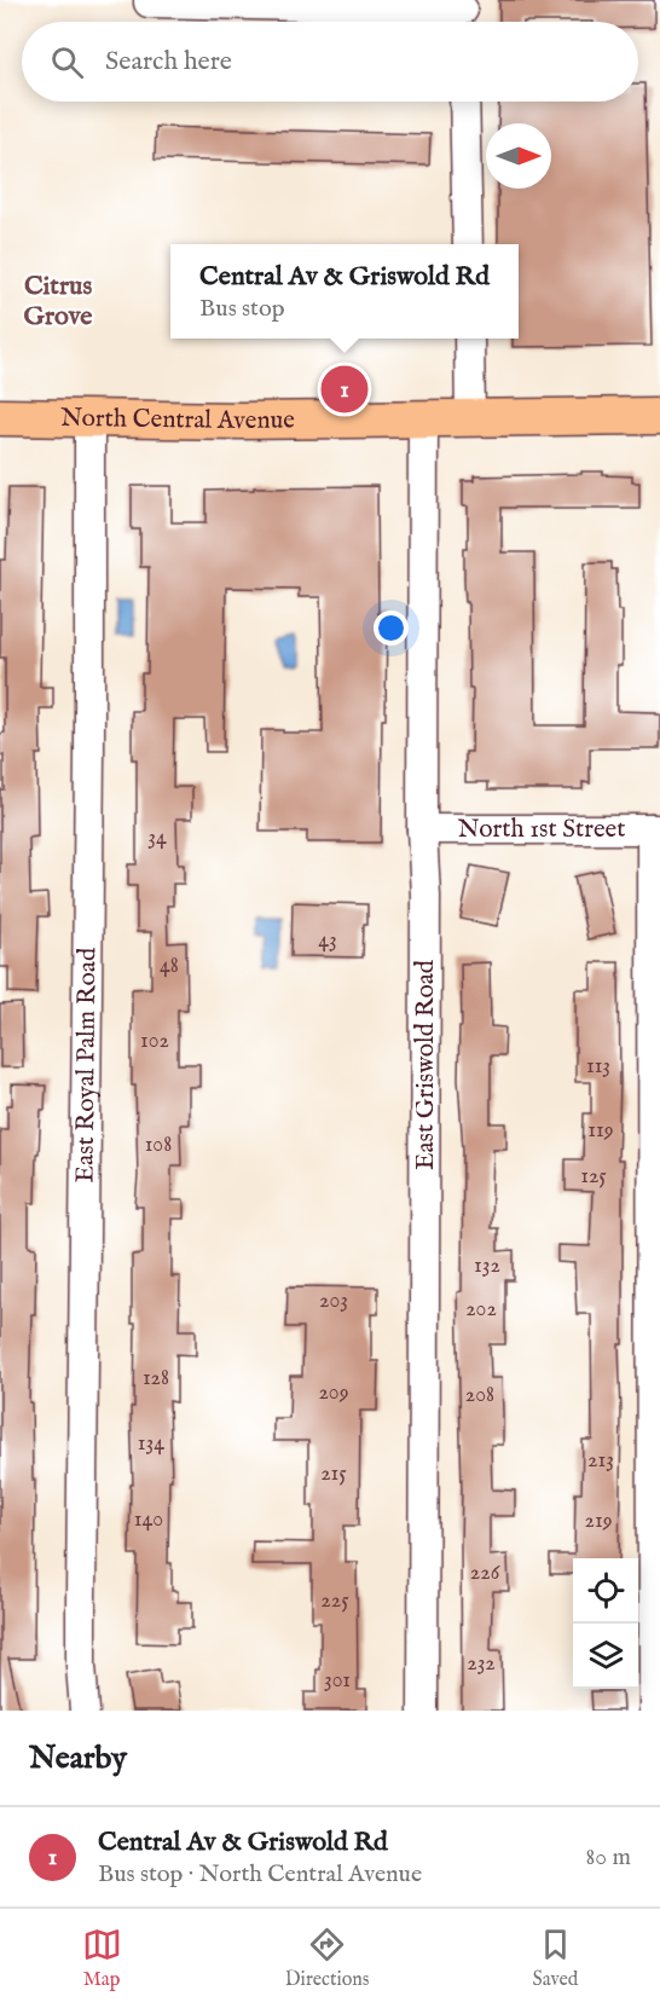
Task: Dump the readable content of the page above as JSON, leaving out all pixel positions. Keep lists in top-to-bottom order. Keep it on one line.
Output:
{"streets":{"main road":["North Central Avenue"],"street":["North 1st Street","East Royal Palm Road","East Griswold Road"]},"crossings":[["North Central Avenue","East Royal Palm Road"],["North Central Avenue","East Griswold Road"],["North 1st Street","East Griswold Road"]],"districts":["Citrus Grove"],"house_numbers":["34","43","48","102","113","119","108","125","132","203","202","128","209","208","134","213","215","140","219","226","225","232","301"],"north":"right","page":{"search":"Search here","popup":["Central Av & Griswold Rd","Bus stop"],"pins":"1","heading":"Nearby","list":[{"mark":"1","name":"Central Av & Griswold Rd","note":"Bus stop · North Central Avenue","value":"80 m"}],"nav":["Map","Directions","Saved"]}}
